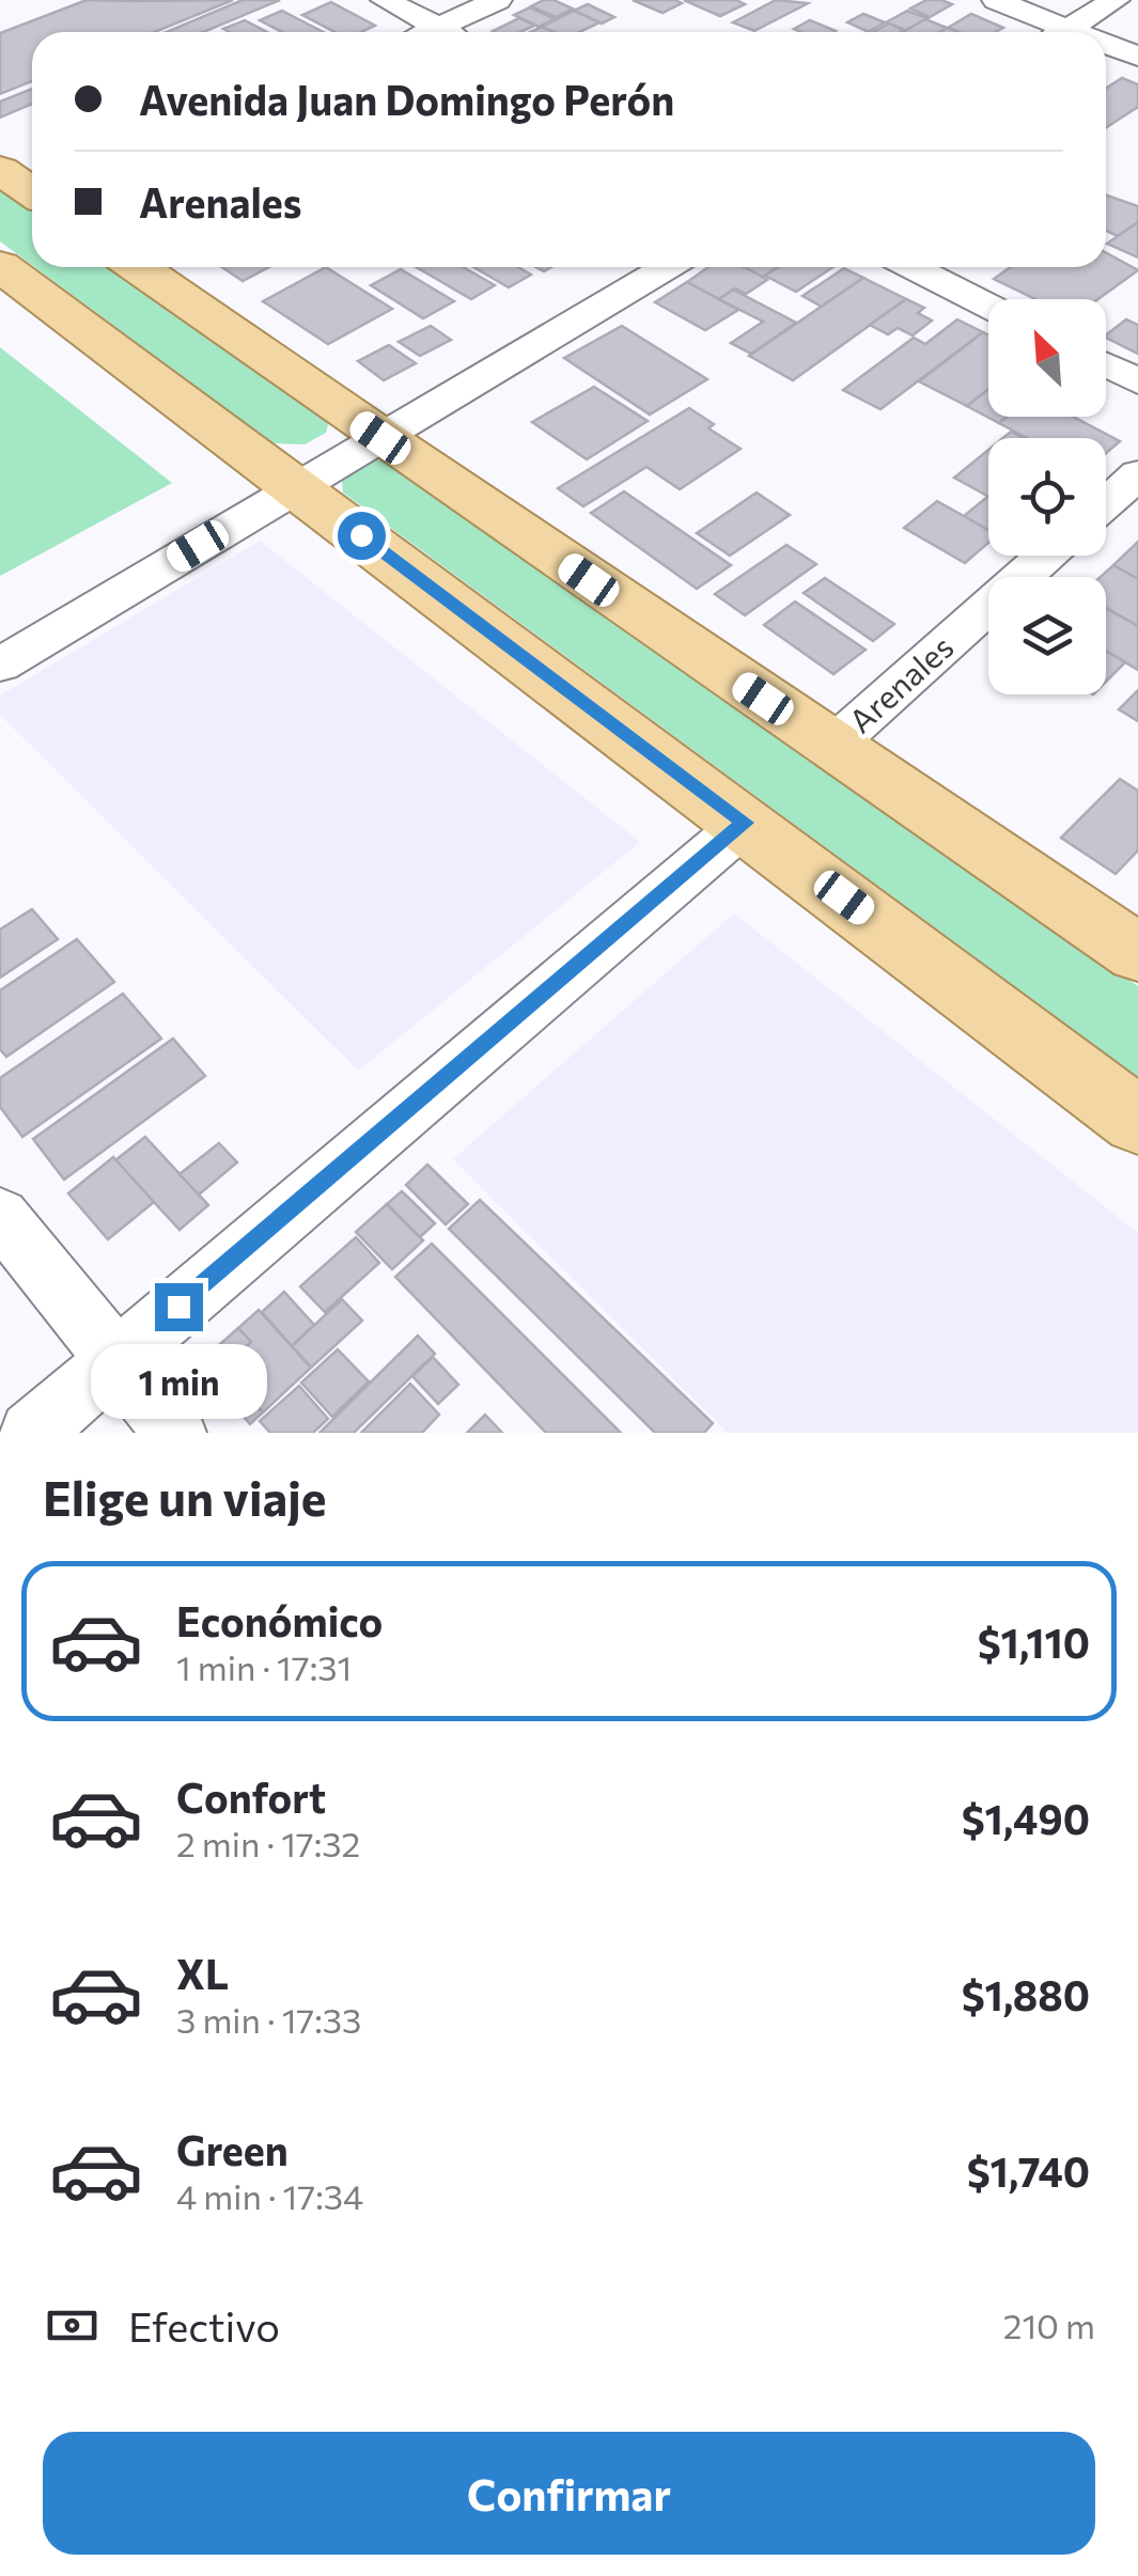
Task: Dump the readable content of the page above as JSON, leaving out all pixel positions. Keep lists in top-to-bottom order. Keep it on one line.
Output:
{"streets":{"street":["Arenales"]},"north":"top left","page":{"banner":["Avenida Juan Domingo Perón","Arenales"],"bubble":"1 min","heading":"Elige un viaje","list":[{"name":"Económico","note":"1 min · 17:31","value":"$1,110"},{"name":"Confort","note":"2 min · 17:32","value":"$1,490"},{"name":"XL","note":"3 min · 17:33","value":"$1,880"},{"name":"Green","note":"4 min · 17:34","value":"$1,740"}],"pay":["Efectivo","210 m"],"buttons":"Confirmar"}}
